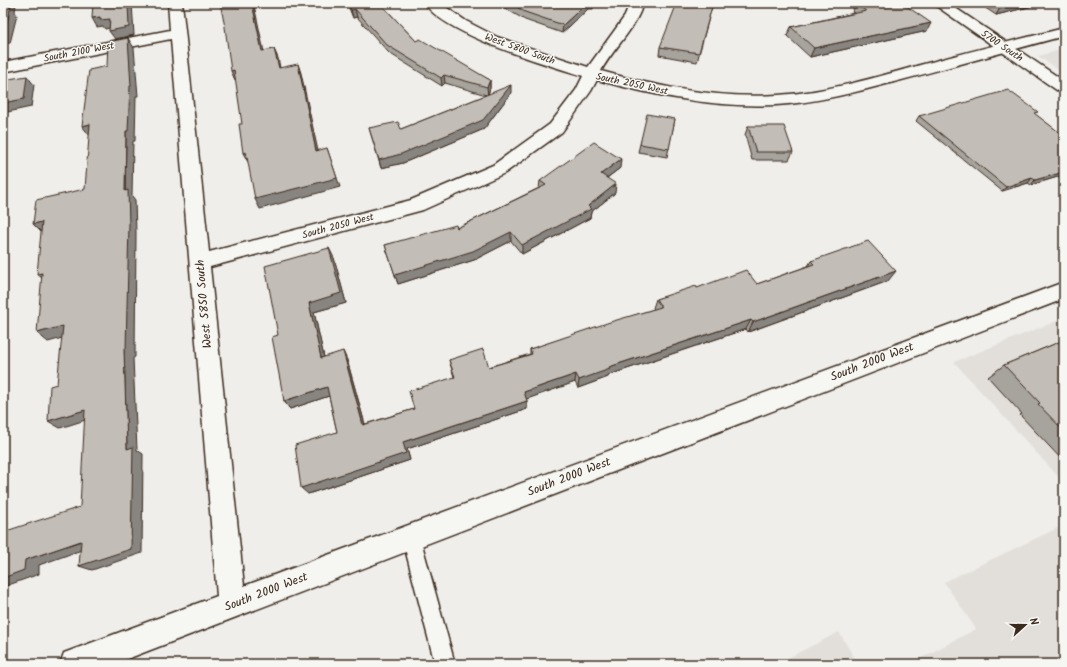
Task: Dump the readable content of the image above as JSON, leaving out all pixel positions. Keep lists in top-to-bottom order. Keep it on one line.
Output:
{"streets":{"street":["5700 South","West 5800 South","South 2100 West","South 2050 West","West 5850 South","South 2000 West"]},"crossings":[["5700 South","South 2050 West"],["West 5800 South","South 2050 West"],["South 2100 West","West 5850 South"],["South 2050 West","West 5850 South"],["West 5850 South","South 2000 West"]],"north":"right"}
